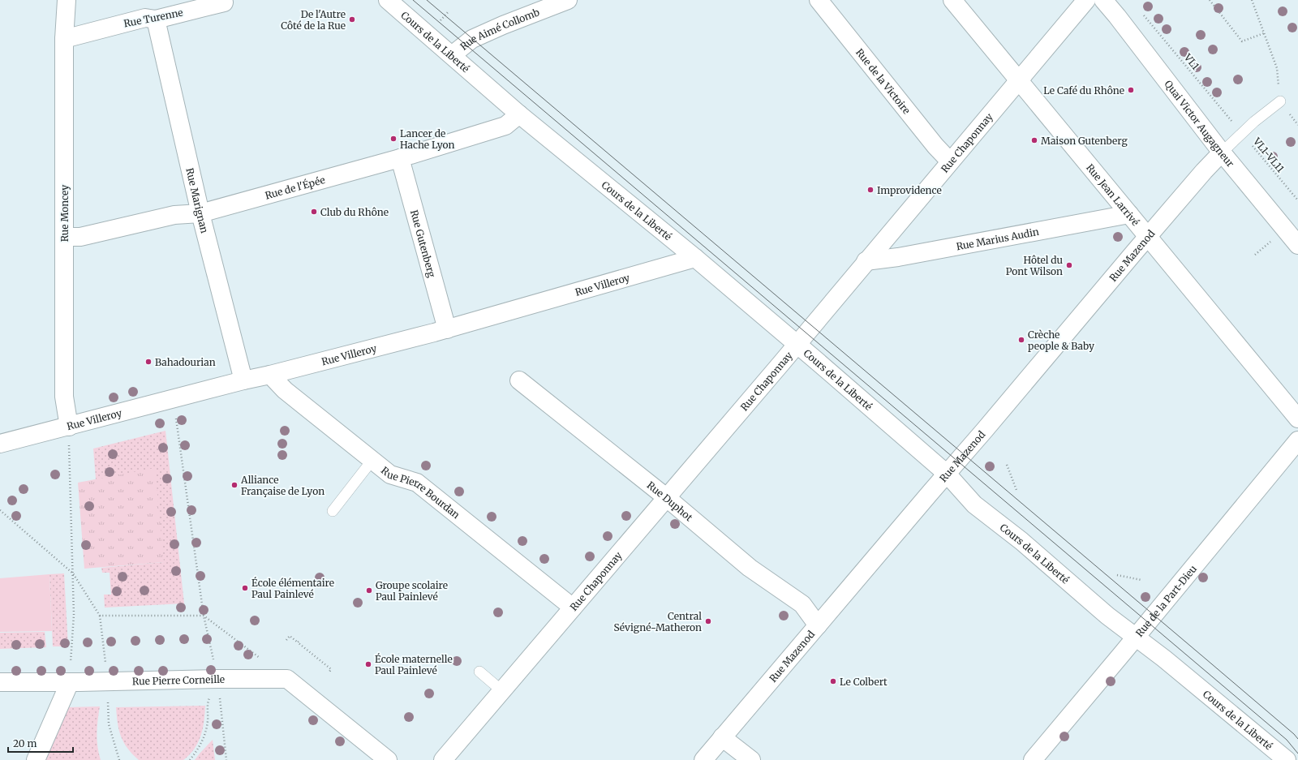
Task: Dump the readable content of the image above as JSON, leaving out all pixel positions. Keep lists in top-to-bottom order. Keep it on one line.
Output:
{"streets":{"street":["Rue Turenne","Rue Aimé Collomb","Cours de la Liberté","Rue de la Victoire","Quai Victor Augagneur","Rue Chaponnay","Rue de l'Épée","Rue Jean Larrivé","Rue Marignan","Rue Moncey","Rue Marius Audin","Rue Gutenberg","Rue Mazenod","Rue Villeroy","Rue Pierre Bourdan","Rue Duphot","Rue de la Part-Dieu","Rue Pierre Corneille"],"path":["VL1","VL1-VL11"]},"crossings":[["Rue Turenne","Rue Marignan"],["Rue Turenne","Rue Moncey"],["Rue Aimé Collomb","Cours de la Liberté"],["Cours de la Liberté","Rue Chaponnay"],["Cours de la Liberté","Rue de l'Épée"],["Cours de la Liberté","Rue Mazenod"],["Cours de la Liberté","Rue Villeroy"],["Cours de la Liberté","Rue de la Part-Dieu"],["VL1","VL1-VL11"],["Rue de la Victoire","Rue Chaponnay"],["Quai Victor Augagneur","Rue Mazenod"],["Rue Chaponnay","Rue Jean Larrivé"],["Rue Chaponnay","Rue Marius Audin"],["Rue Chaponnay","Rue Pierre Bourdan"],["Rue Chaponnay","Rue Duphot"],["Rue de l'Épée","Rue Marignan"],["Rue de l'Épée","Rue Moncey"],["Rue de l'Épée","Rue Gutenberg"],["Rue Jean Larrivé","Rue Marius Audin"],["Rue Jean Larrivé","Rue Mazenod"],["Rue Marignan","Rue Villeroy"],["Rue Moncey","Rue Villeroy"],["Rue Gutenberg","Rue Villeroy"],["Rue Mazenod","Rue Duphot"],["Rue Villeroy","Rue Pierre Bourdan"]],"places":["De l'Autre Côté de la Rue","Le Café du Rhône","Lancer de Hache Lyon","Maison Gutenberg","Improvidence","Club du Rhône","Hôtel du Pont Wilson","Crèche people & Baby","Bahadourian","Alliance Française de Lyon","École élémentaire Paul Painlevé","Groupe scolaire Paul Painlevé","Central Sévigné-Matheron","École maternelle Paul Painlevé","Le Colbert"],"scale_bar":"20 m"}
